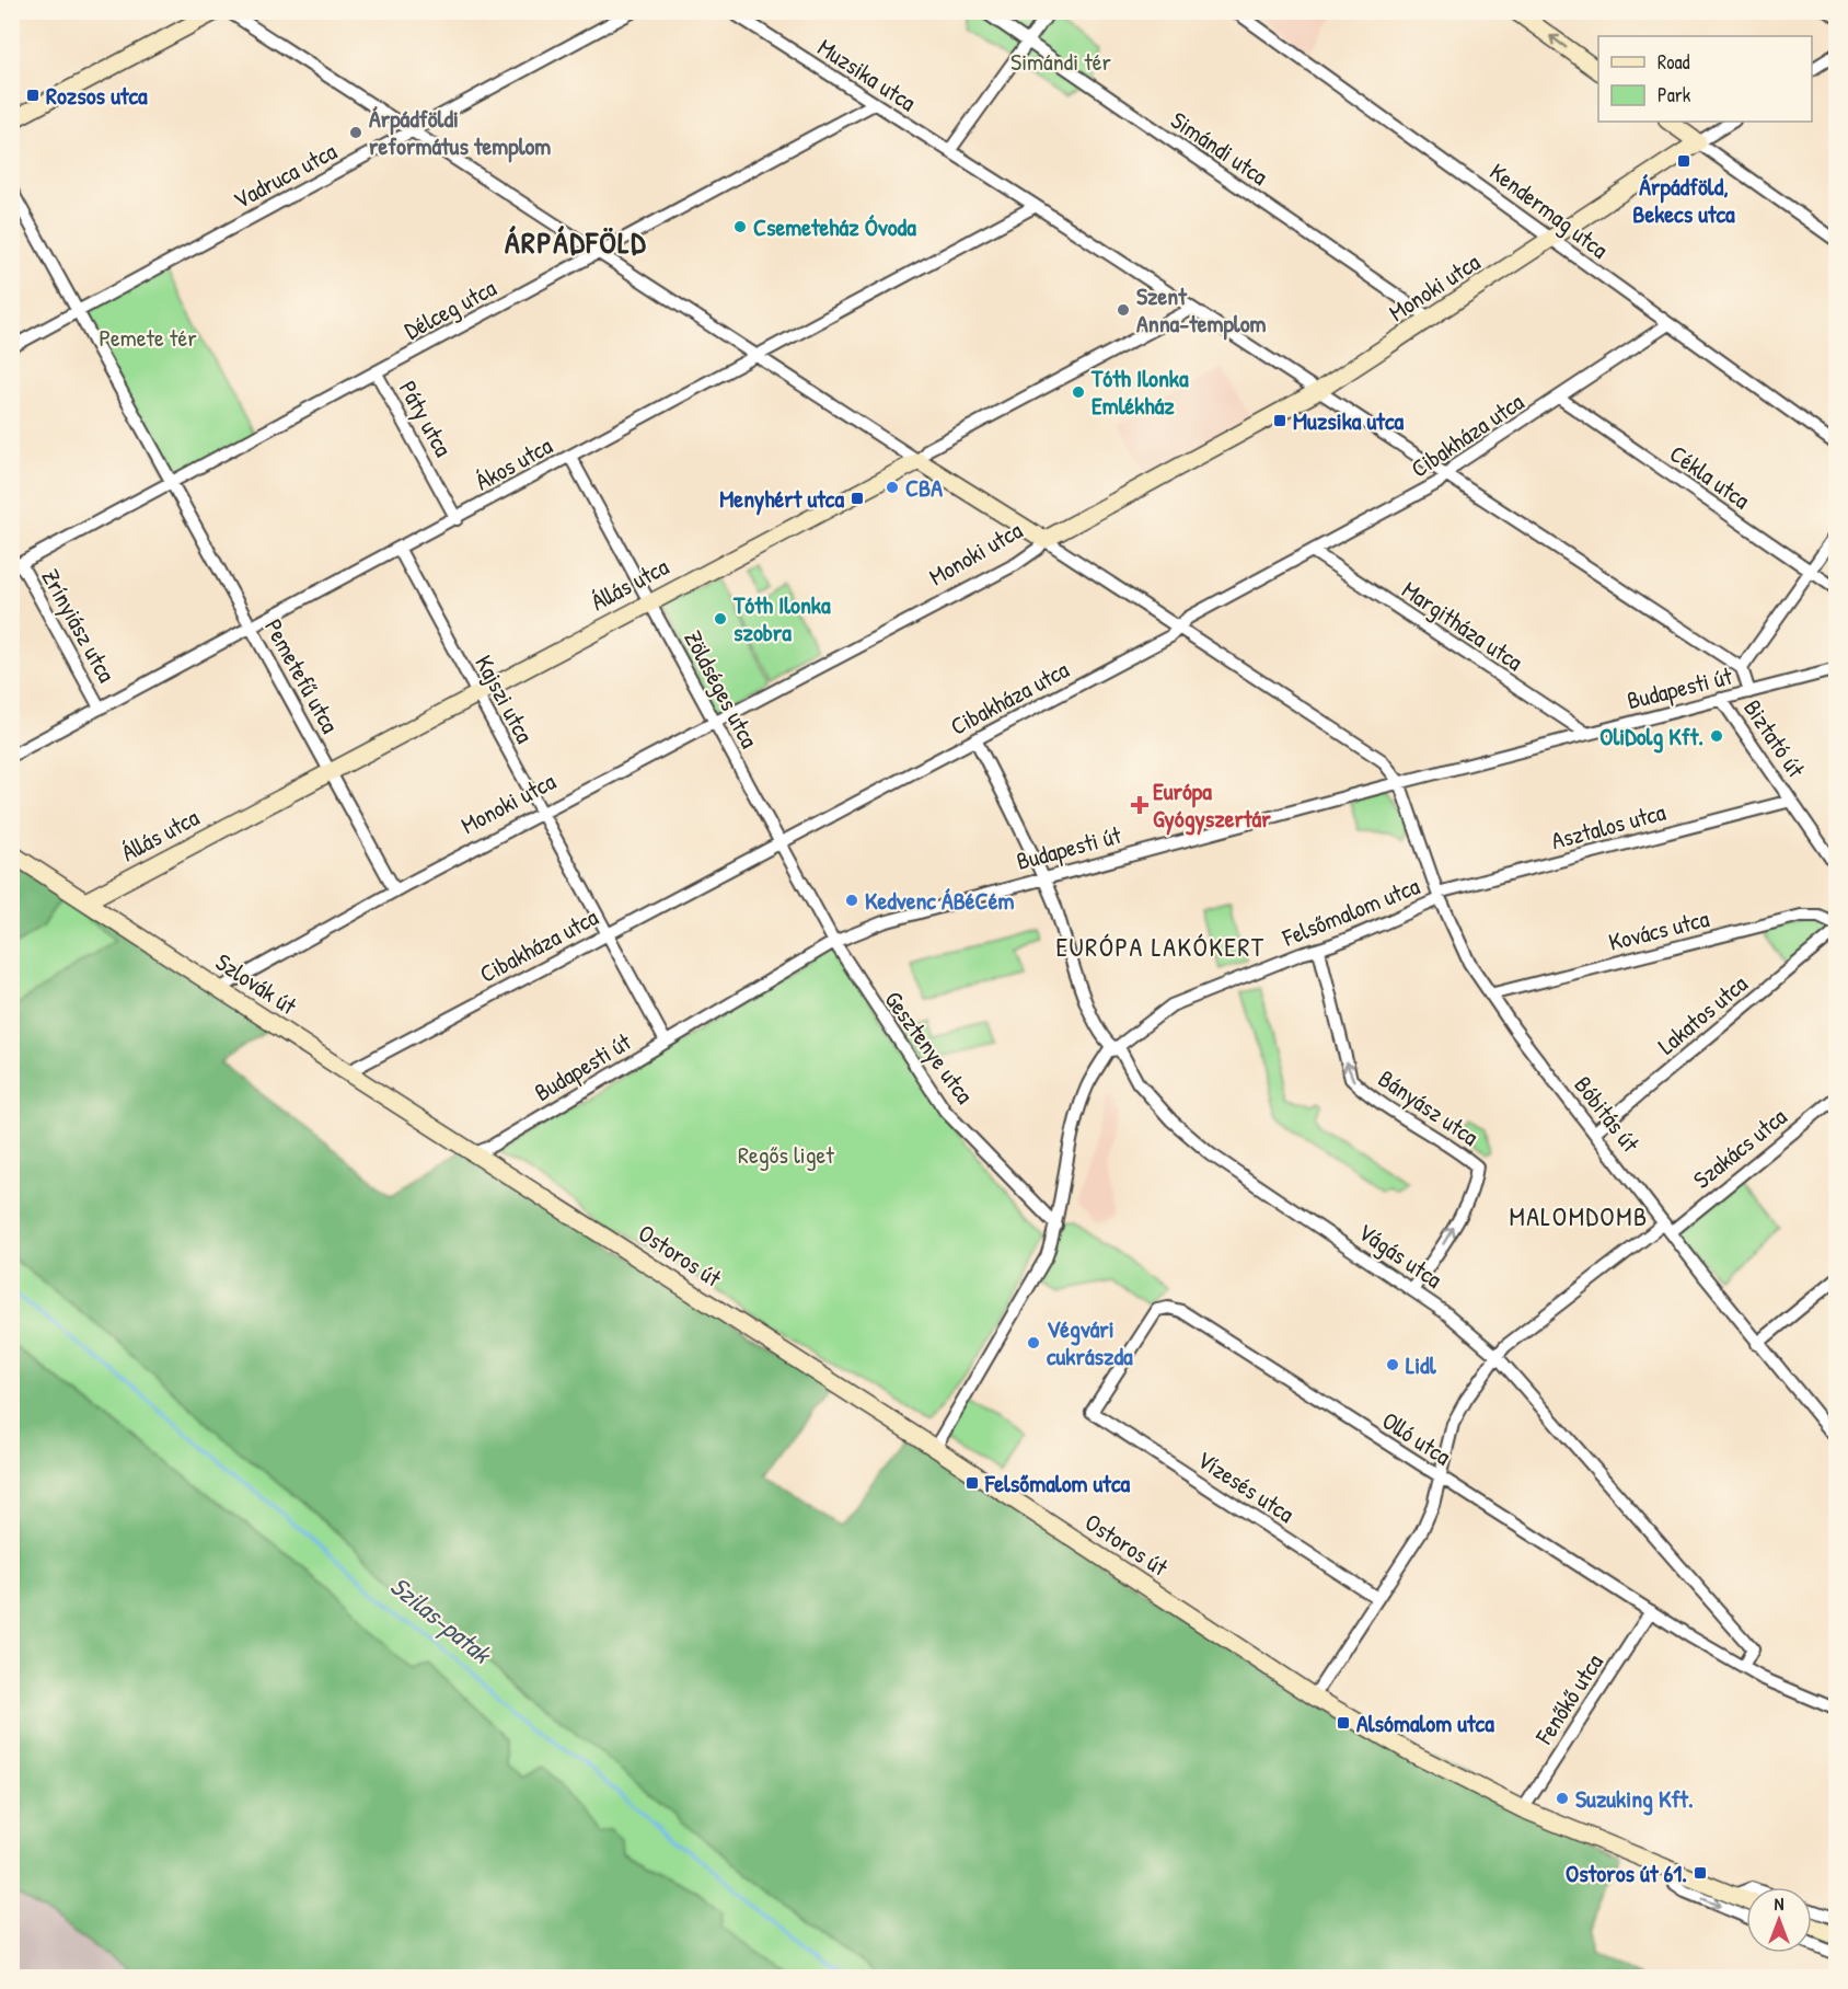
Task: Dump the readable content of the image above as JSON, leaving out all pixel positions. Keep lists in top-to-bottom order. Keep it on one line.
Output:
{"streets":{"street":["Muzsika utca","Simándi utca","Vadruca utca","Kendermag utca","Monoki utca","Délceg utca","Páty utca","Cibakháza utca","Ákos utca","Cékla utca","Állás utca","Zrínyiász utca","Margitháza utca","Pemetefű utca","Budapesti út","Zöldséges utca","Kajszi utca","Biztató út","Asztalos utca","Felsőmalom utca","Kovács utca","Szlovák út","Lakatos utca","Gesztenye utca","Bányász utca","Bóbitás út","Szakács utca","Ostoros út","Vágás utca","Olló utca","Vízesés utca","Fenőkő utca"]},"crossings":[["Muzsika utca","Monoki utca"],["Muzsika utca","Délceg utca"],["Muzsika utca","Cibakháza utca"],["Muzsika utca","Ákos utca"],["Muzsika utca","Állás utca"],["Simándi utca","Monoki utca"],["Kendermag utca","Monoki utca"],["Kendermag utca","Cibakháza utca"],["Monoki utca","Pemetefű utca"],["Monoki utca","Zöldséges utca"],["Monoki utca","Kajszi utca"],["Monoki utca","Szlovák út"],["Délceg utca","Páty utca"],["Délceg utca","Pemetefű utca"],["Páty utca","Ákos utca"],["Cibakháza utca","Cékla utca"],["Cibakháza utca","Margitháza utca"],["Cibakháza utca","Zöldséges utca"],["Cibakháza utca","Kajszi utca"],["Cibakháza utca","Szlovák út"],["Cibakháza utca","Vágás utca"],["Ákos utca","Zrínyiász utca"],["Ákos utca","Pemetefű utca"],["Ákos utca","Zöldséges utca"],["Ákos utca","Kajszi utca"],["Állás utca","Pemetefű utca"],["Állás utca","Zöldséges utca"],["Állás utca","Kajszi utca"],["Állás utca","Szlovák út"],["Margitháza utca","Budapesti út"],["Budapesti út","Zöldséges utca"],["Budapesti út","Kajszi utca"],["Budapesti út","Biztató út"],["Budapesti út","Szlovák út"],["Budapesti út","Gesztenye utca"],["Budapesti út","Bóbitás út"],["Budapesti út","Ostoros út"],["Budapesti út","Vágás utca"],["Zöldséges utca","Gesztenye utca"],["Biztató út","Asztalos utca"],["Asztalos utca","Felsőmalom utca"],["Asztalos utca","Bóbitás út"],["Felsőmalom utca","Gesztenye utca"],["Felsőmalom utca","Bányász utca"],["Felsőmalom utca","Bóbitás út"],["Felsőmalom utca","Ostoros út"],["Felsőmalom utca","Vágás utca"],["Kovács utca","Bóbitás út"],["Szlovák út","Ostoros út"],["Lakatos utca","Bóbitás út"],["Bányász utca","Vágás utca"],["Bóbitás út","Szakács utca"],["Ostoros út","Fenőkő utca"],["Olló utca","Vízesés utca"],["Olló utca","Fenőkő utca"]],"one_way":["Bányász utca"],"districts":["ÁRPÁDFÖLD","EURÓPA LAKÓKERT","MALOMDOMB"],"water":["Szilas-patak"],"parks":["Simándi tér","Pemete tér","Regős liget"],"places":{"transit":["Rozsos utca","Árpádföld, Bekecs utca","Muzsika utca","Menyhért utca","Felsőmalom utca","Alsómalom utca","Ostoros út 61."],"other":["Árpádföldi református templom","Csemeteház Óvoda","Szent Anna-templom","Tóth Ilonka Emlékház","CBA","Tóth Ilonka szobra","OliDolg Kft.","Kedvenc ÁBéCém","Végvári cukrászda","Lidl","Suzuking Kft."],"health":["Európa Gyógyszertár"]},"legend":["Road","Park"],"north":"top"}
